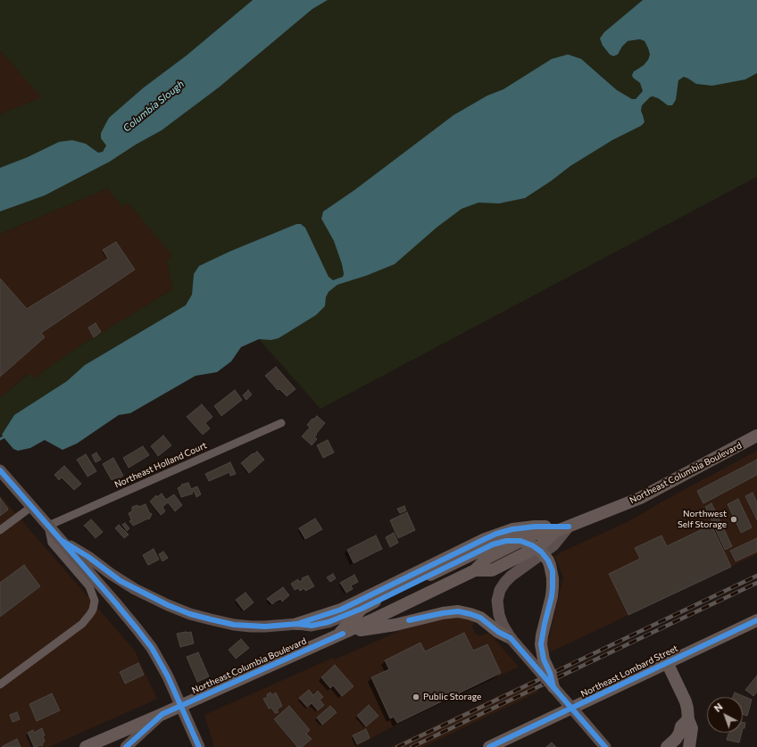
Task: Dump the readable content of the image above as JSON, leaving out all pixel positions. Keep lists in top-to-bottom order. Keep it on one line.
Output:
{"streets":{"main road":["Northeast Columbia Boulevard","Northeast Lombard Street"],"street":["Northeast Holland Court"]},"water":["Columbia Slough"],"places":["Northwest Self Storage","Public Storage"],"north":"top left"}
